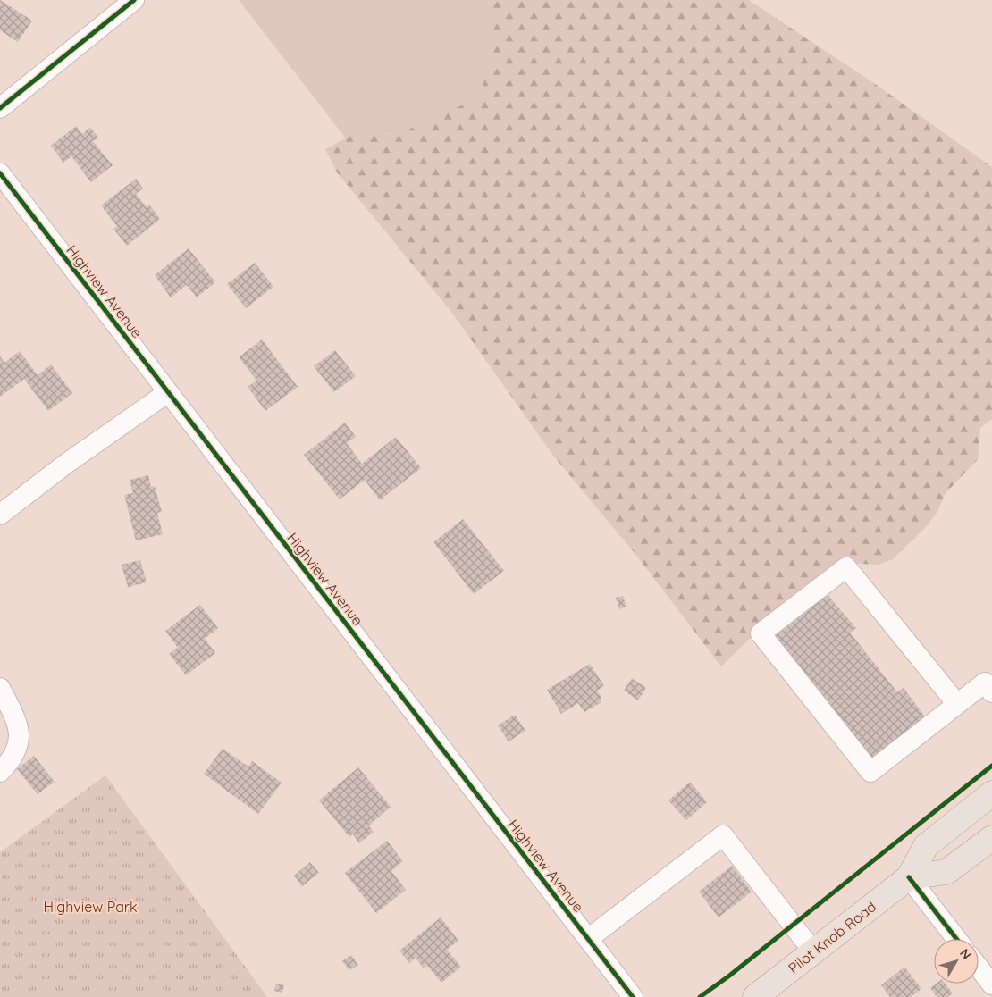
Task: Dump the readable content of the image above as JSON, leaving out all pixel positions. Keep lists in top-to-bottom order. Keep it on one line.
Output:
{"streets":{"main road":["Pilot Knob Road"],"street":["Highview Avenue"]},"parks":["Highview Park"],"north":"top right"}
